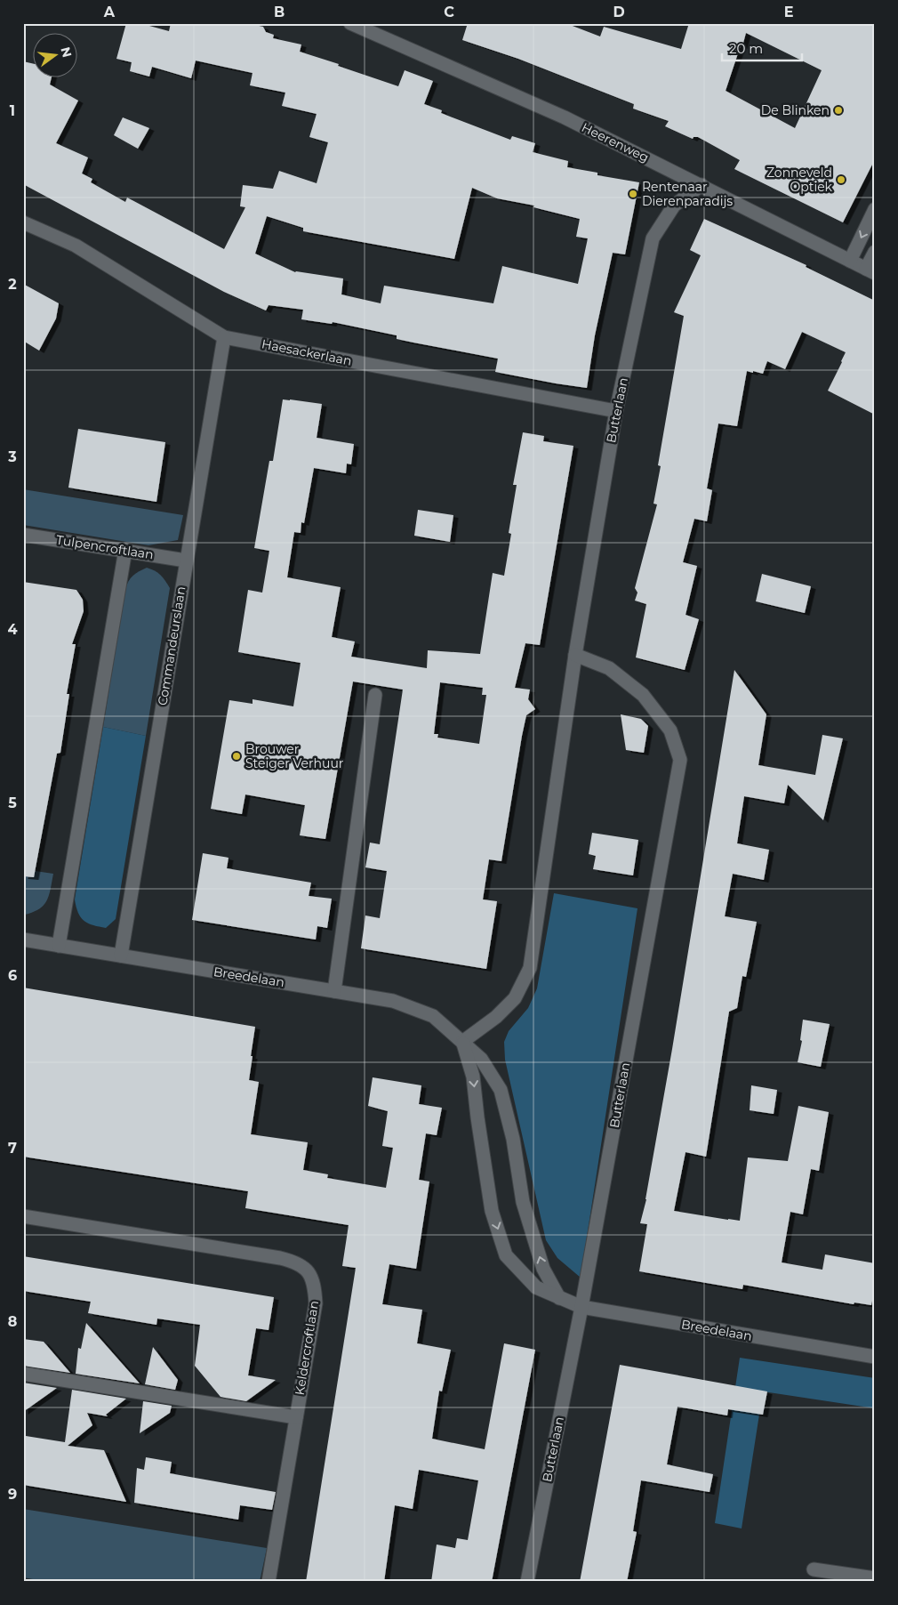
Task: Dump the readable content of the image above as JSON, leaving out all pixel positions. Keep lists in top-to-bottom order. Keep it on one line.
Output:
{"streets":{"street":["Heerenweg","Haesackerlaan","Butterlaan","Tulpencroftlaan","Commandeurslaan","Breedelaan","Keldercroftlaan"]},"crossings":[["Heerenweg","Butterlaan"],["Haesackerlaan","Butterlaan"],["Haesackerlaan","Commandeurslaan"],["Butterlaan","Breedelaan"],["Tulpencroftlaan","Commandeurslaan"],["Commandeurslaan","Breedelaan"]],"places":["De Blinken","Zonneveld Optiek","Rentenaar Dierenparadijs","Brouwer Steiger Verhuur"],"scale_bar":"20 m","north":"right","grid":{"columns":["A","B","C","D","E"],"rows":["1","2","3","4","5","6","7","8","9"]}}
